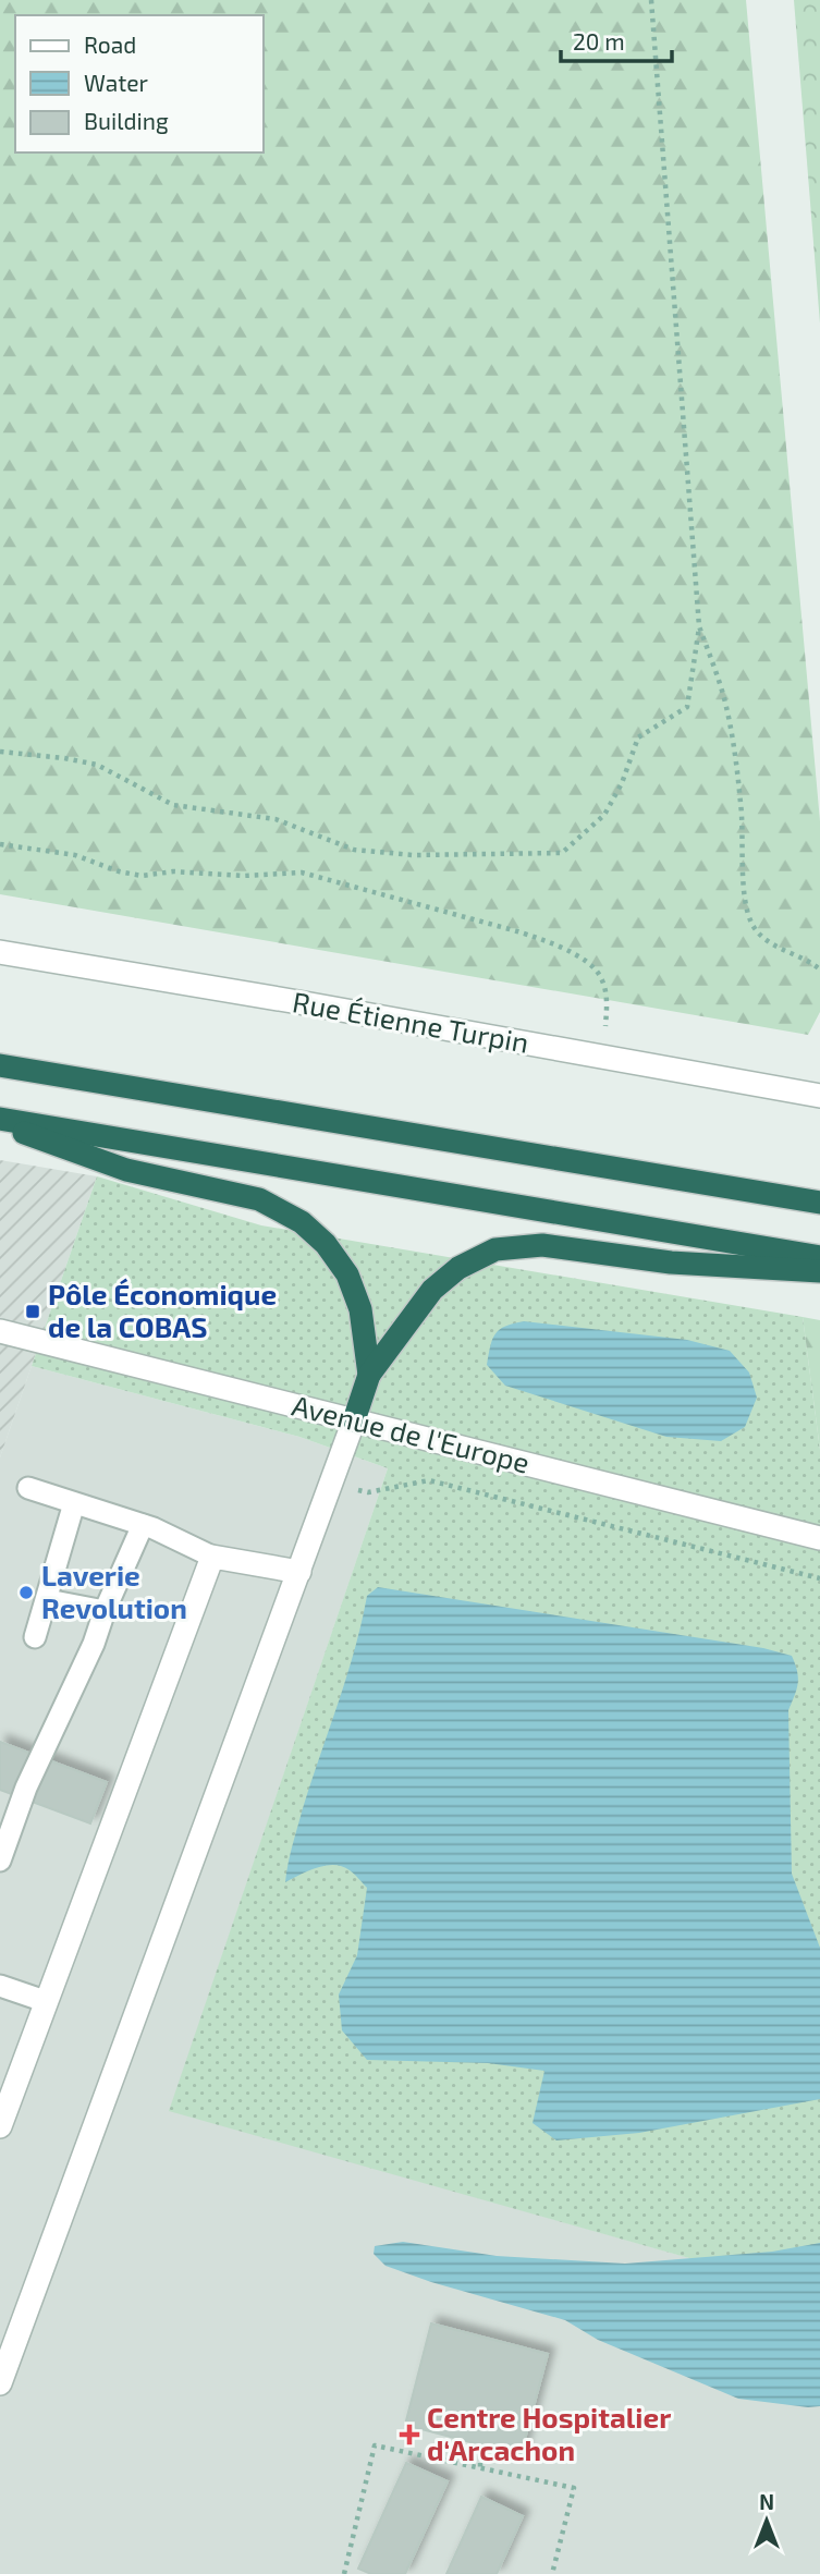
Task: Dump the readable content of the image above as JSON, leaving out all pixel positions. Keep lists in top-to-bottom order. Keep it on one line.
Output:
{"streets":{"street":["Rue Étienne Turpin","Avenue de l'Europe"]},"places":{"transit":["Pôle Économique de la COBAS"],"other":["Laverie Revolution"],"health":["Centre Hospitalier d‘Arcachon"]},"legend":["Road","Water","Building"],"scale_bar":"20 m","north":"top"}
